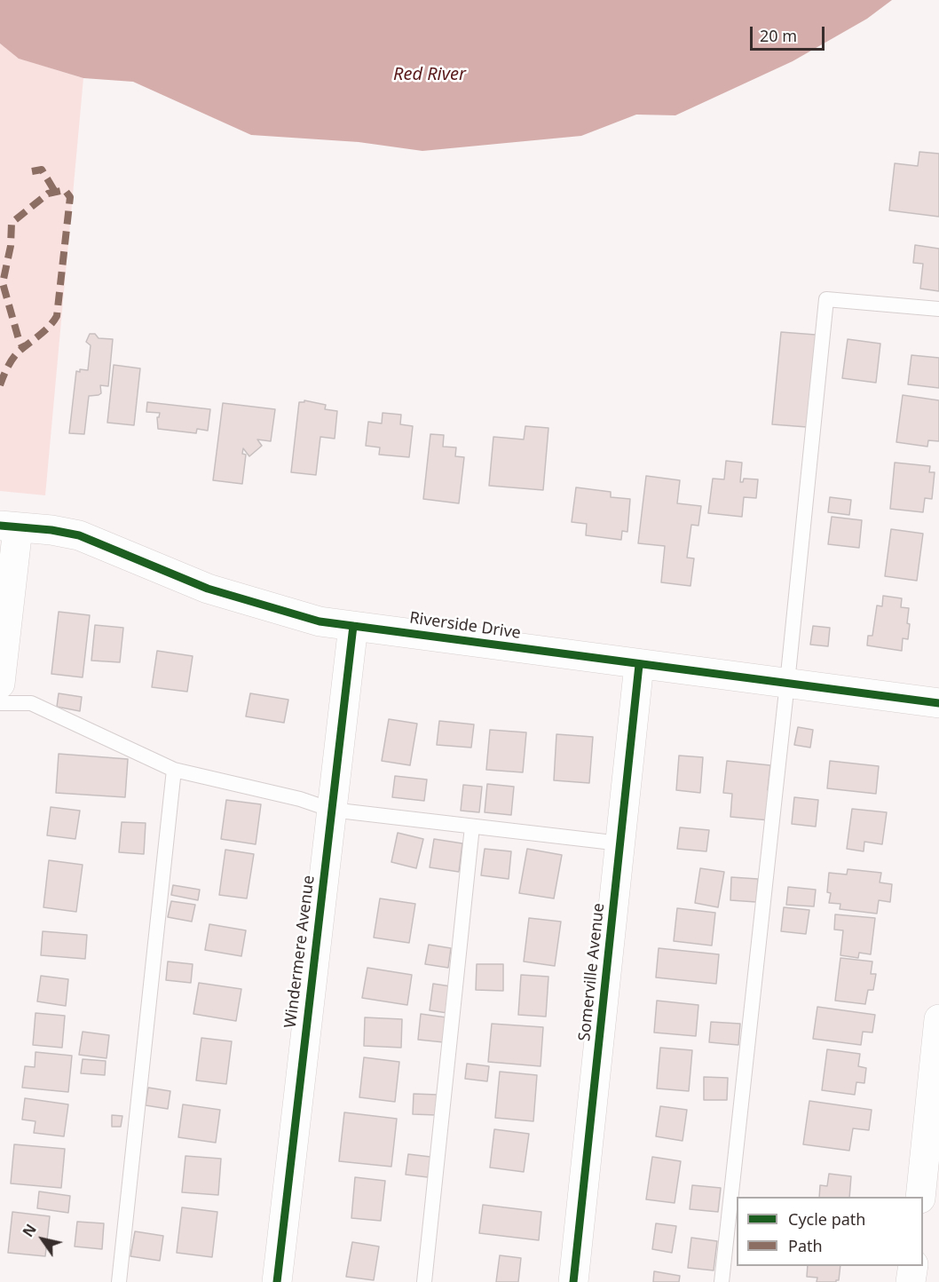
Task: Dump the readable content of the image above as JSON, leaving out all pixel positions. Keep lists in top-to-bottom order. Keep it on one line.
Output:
{"streets":{"street":["Riverside Drive","Windermere Avenue","Somerville Avenue"]},"crossings":[["Riverside Drive","Windermere Avenue"],["Riverside Drive","Somerville Avenue"]],"water":["Red River"],"legend":["Cycle path","Path"],"scale_bar":"20 m","north":"top left"}
